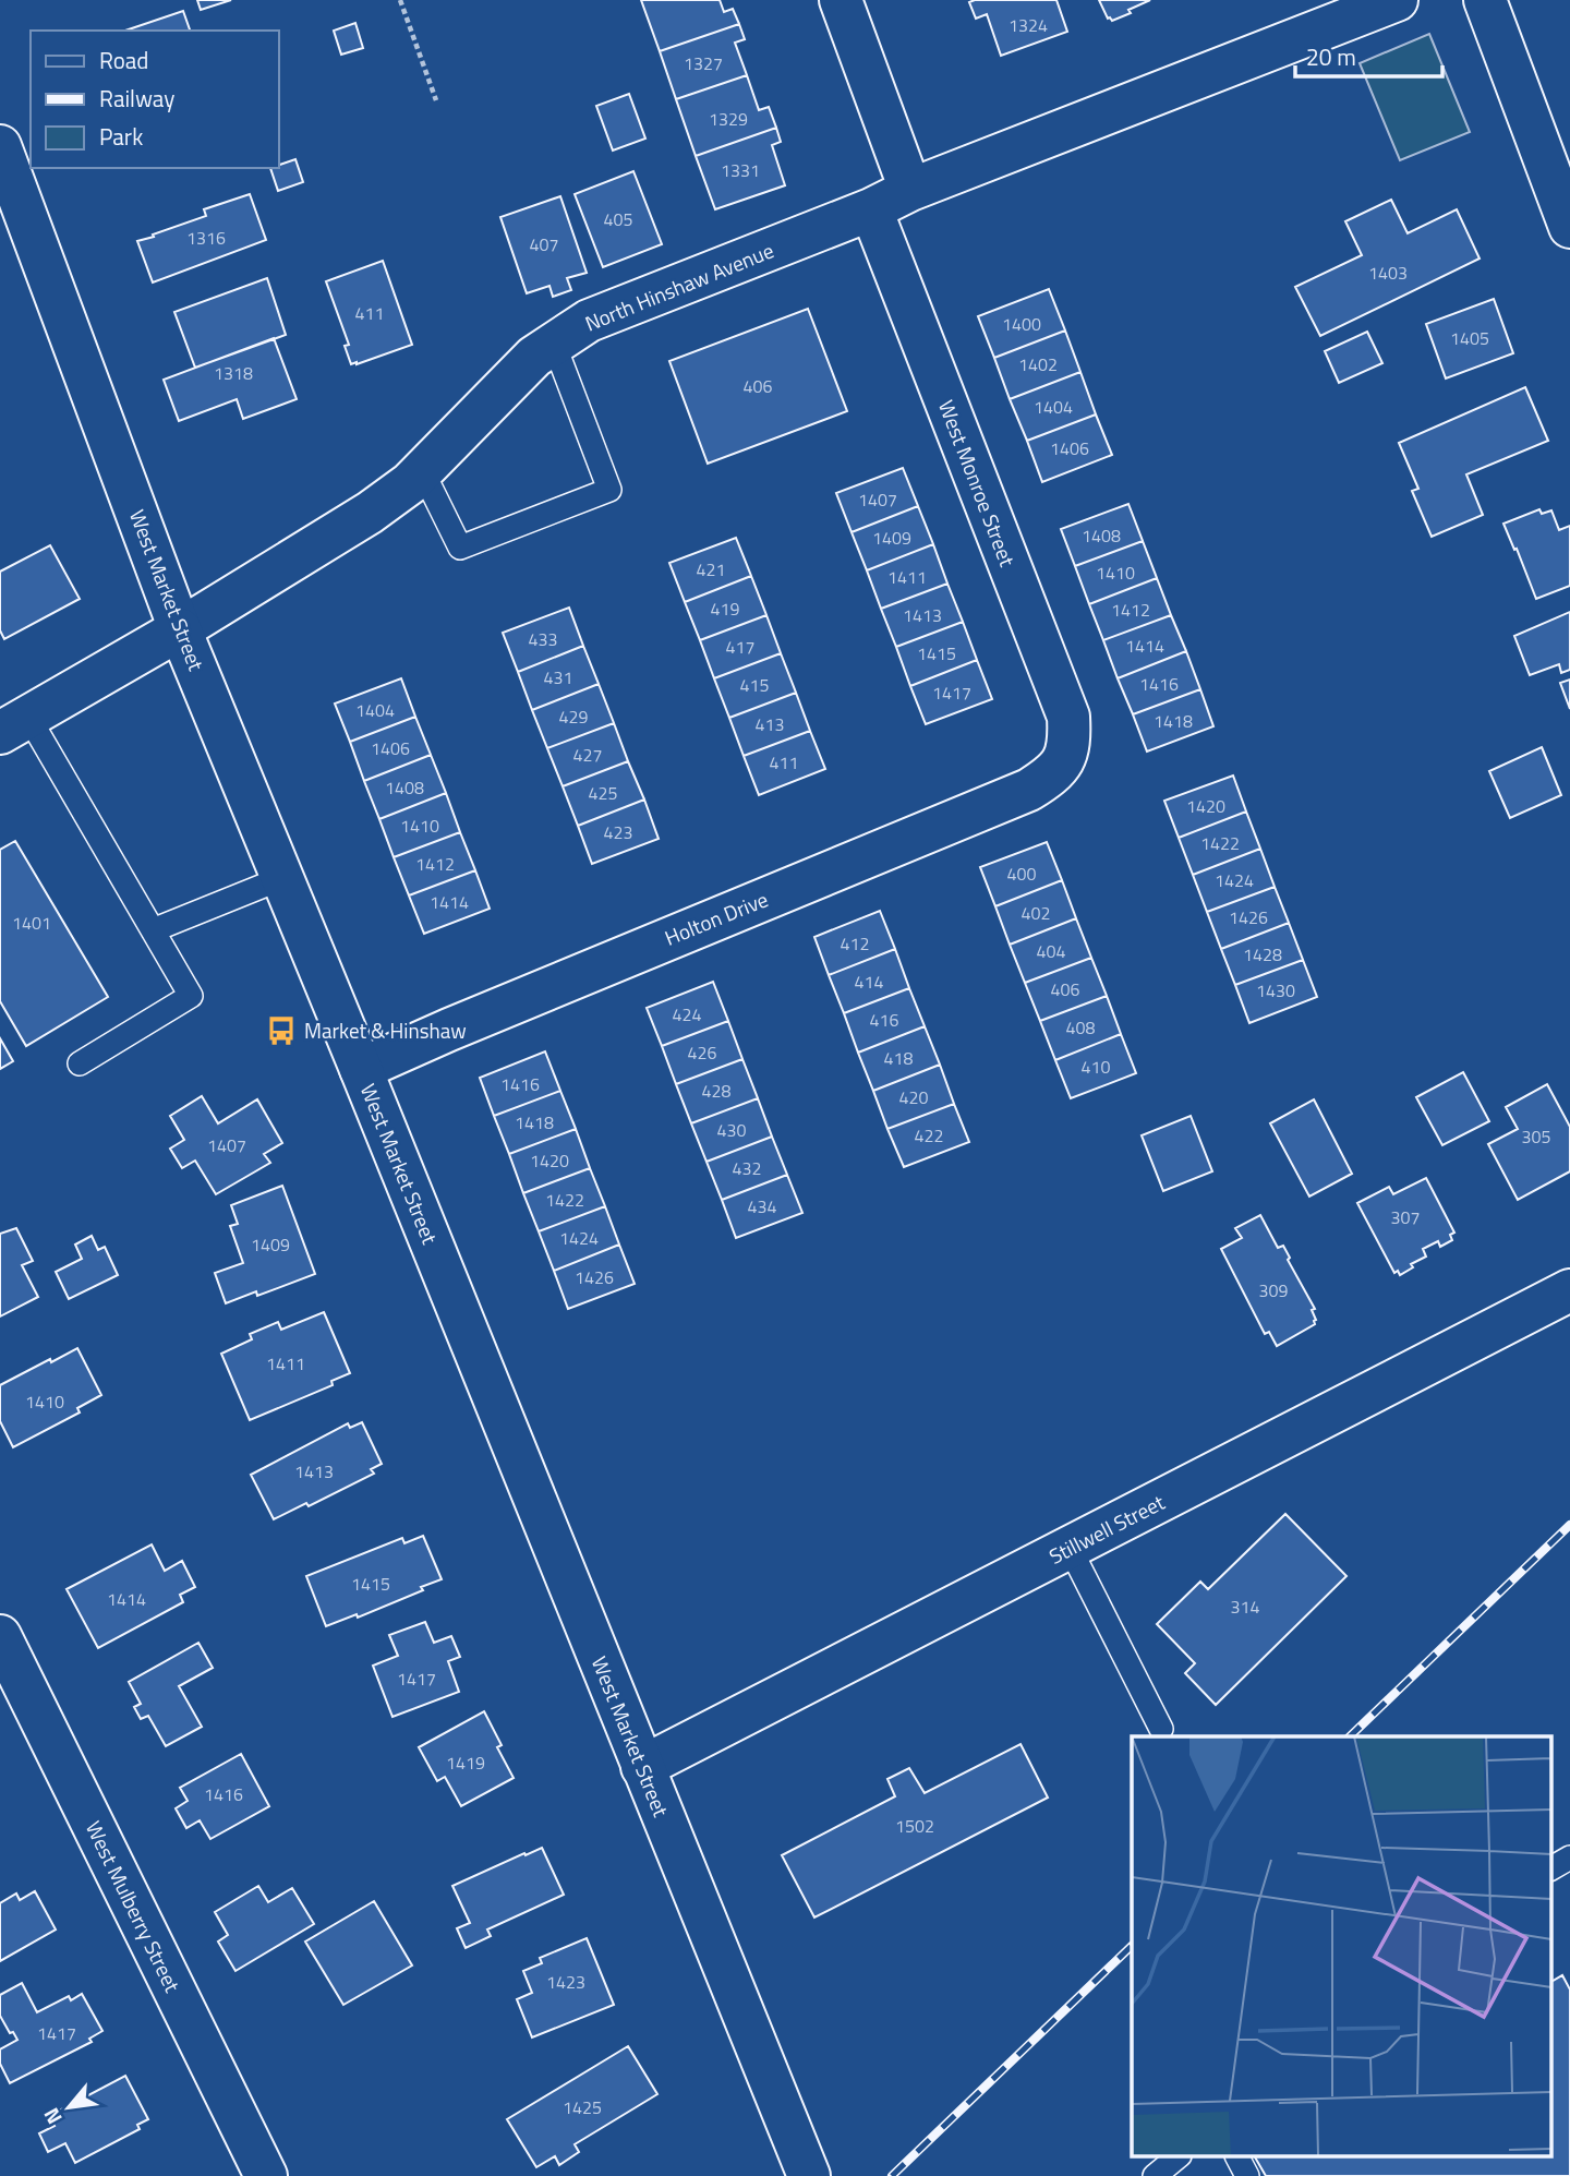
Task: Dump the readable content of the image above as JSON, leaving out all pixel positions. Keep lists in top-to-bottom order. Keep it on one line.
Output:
{"streets":{"street":["North Hinshaw Avenue","West Monroe Street","West Market Street","Holton Drive","Stillwell Street","West Mulberry Street"]},"crossings":[["North Hinshaw Avenue","West Monroe Street"],["North Hinshaw Avenue","West Market Street"],["West Monroe Street","Holton Drive"],["West Market Street","Holton Drive"],["West Market Street","Stillwell Street"]],"places":{"bus stop":["Market & Hinshaw"]},"house_numbers":["1324","1327","1329","1331","405","1316","407","1403","411","1400","1405","1402","1318","406","1404","1406","1407","1408","1409","421","1410","1411","419","1412","1413","433","1414","417","1415","431","1416","415","1417","1404","429","1418","413","1406","427","411","1408","425","1420","1410","423","1422","1412","400","1424","1414","402","1426","1401","412","404","1428","414","406","1430","424","416","408","426","418","410","1416","428","420","1418","430","422","305","1407","1420","432","1422","434","307","1424","1409","1426","309","1411","1410","1413","1415","1414","314","1417","1419","1416","1502","1423","1417","1425"],"legend":["Road","Railway","Park"],"scale_bar":"20 m","north":"bottom left"}
